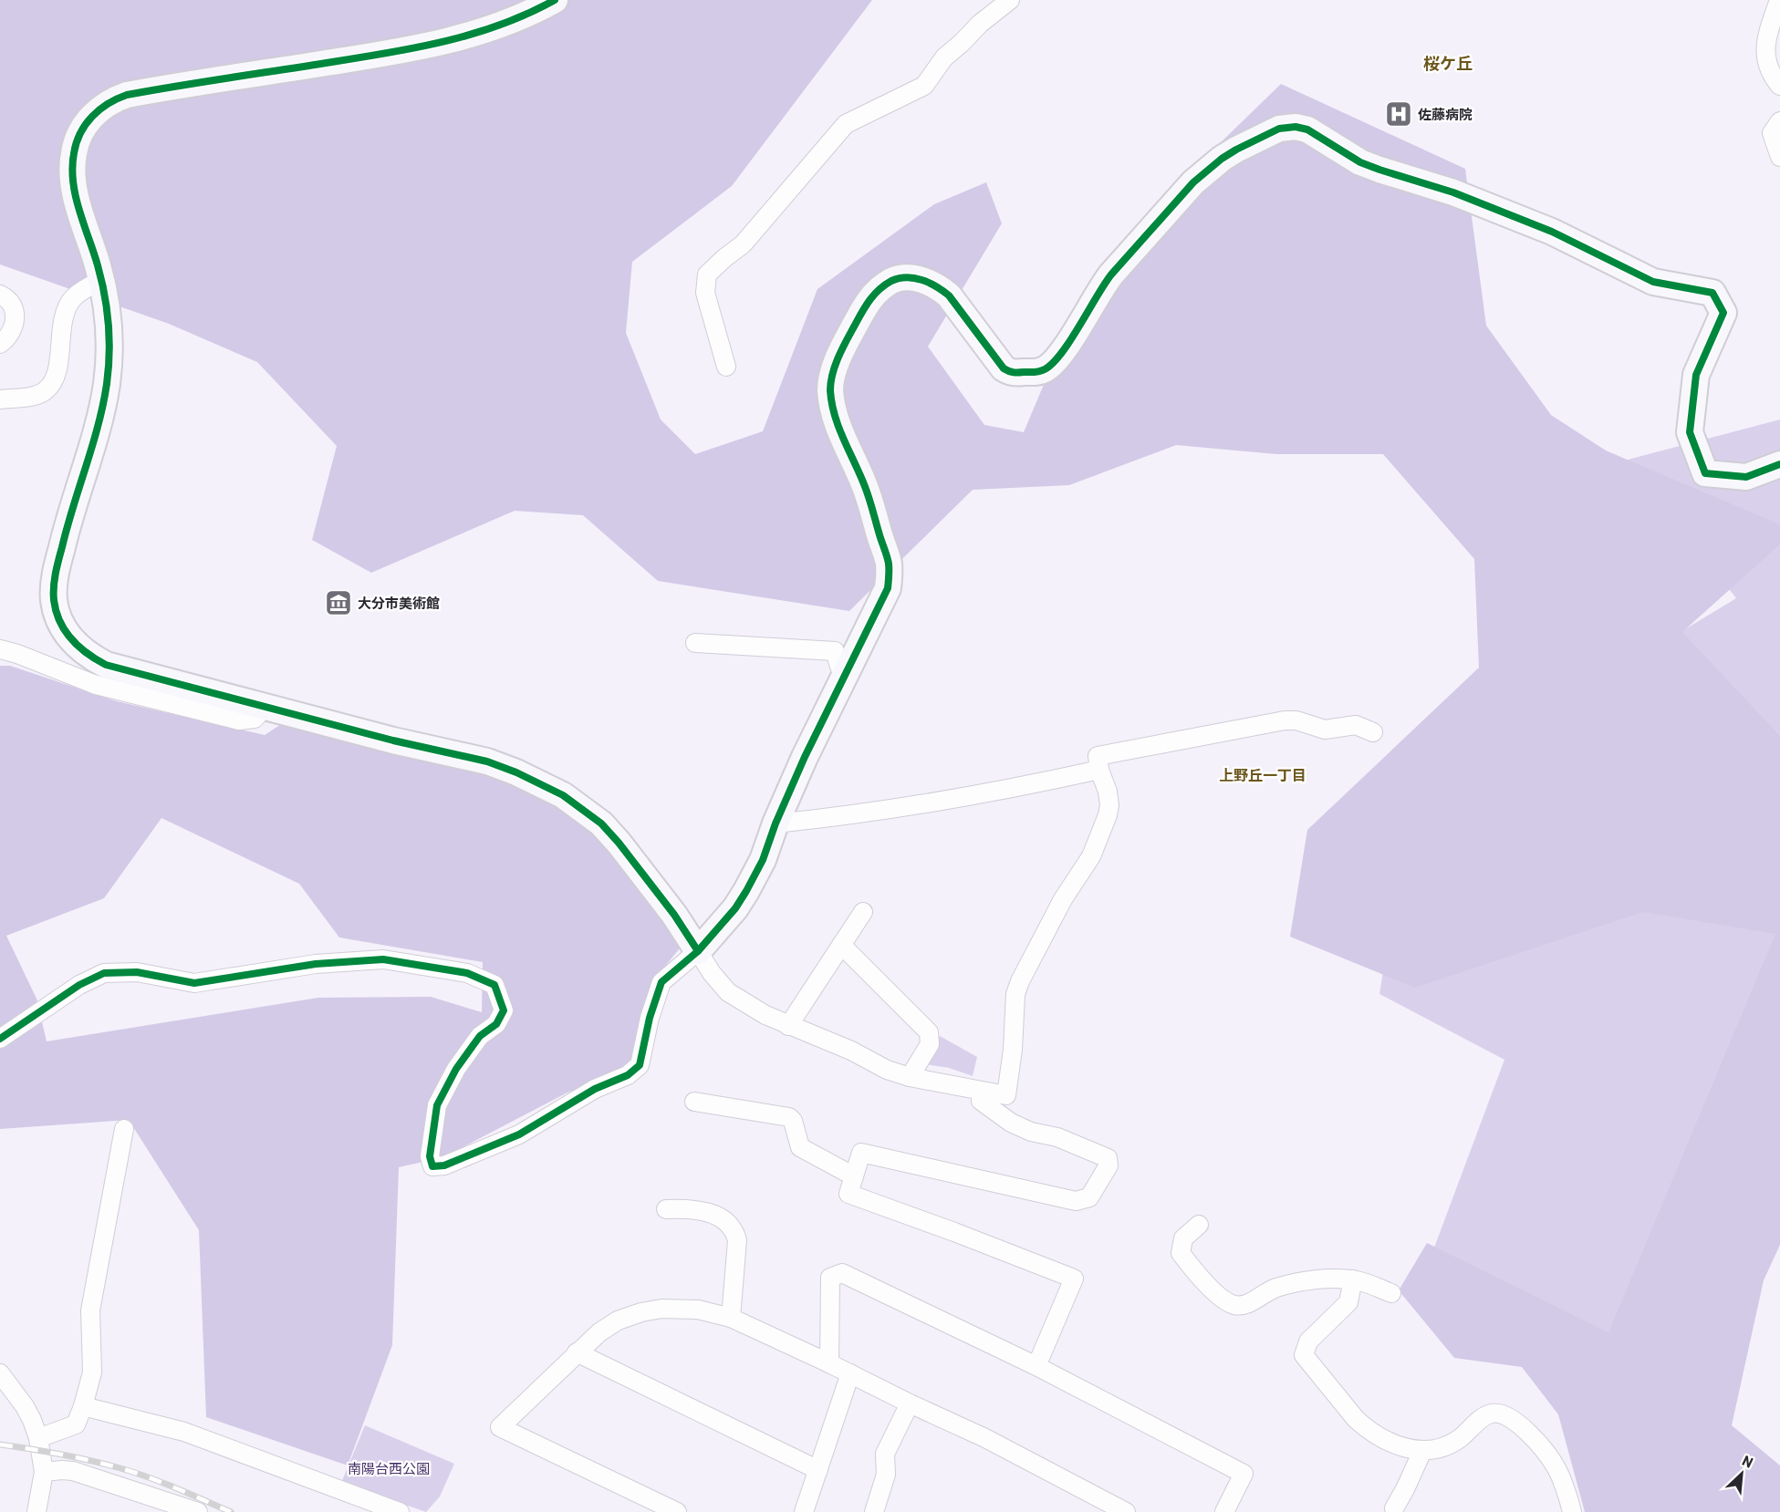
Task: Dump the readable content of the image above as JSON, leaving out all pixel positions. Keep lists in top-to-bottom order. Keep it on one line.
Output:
{"districts":["桜ケ丘","上野丘一丁目"],"parks":["南陽台西公園"],"places":{"hospital":["佐藤病院"],"museum":["大分市美術館"]},"north":"top right"}
